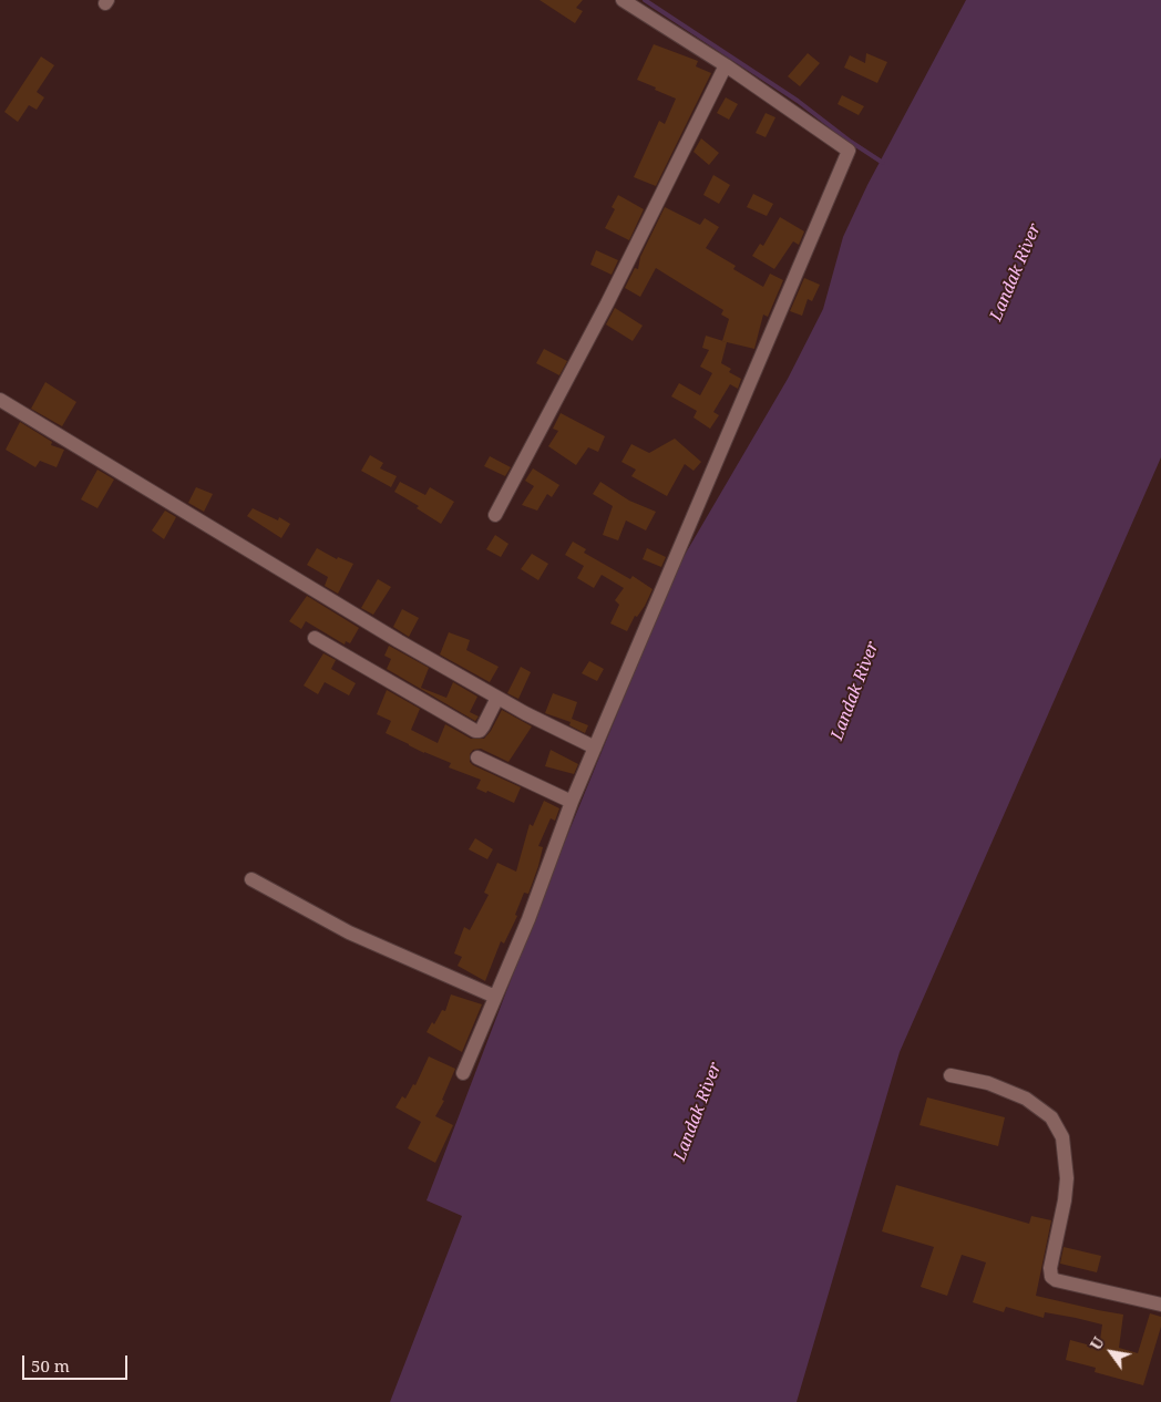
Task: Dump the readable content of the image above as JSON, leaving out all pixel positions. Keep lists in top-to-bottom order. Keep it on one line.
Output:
{"water":["Landak River"],"scale_bar":"50 m","north":"top left"}
